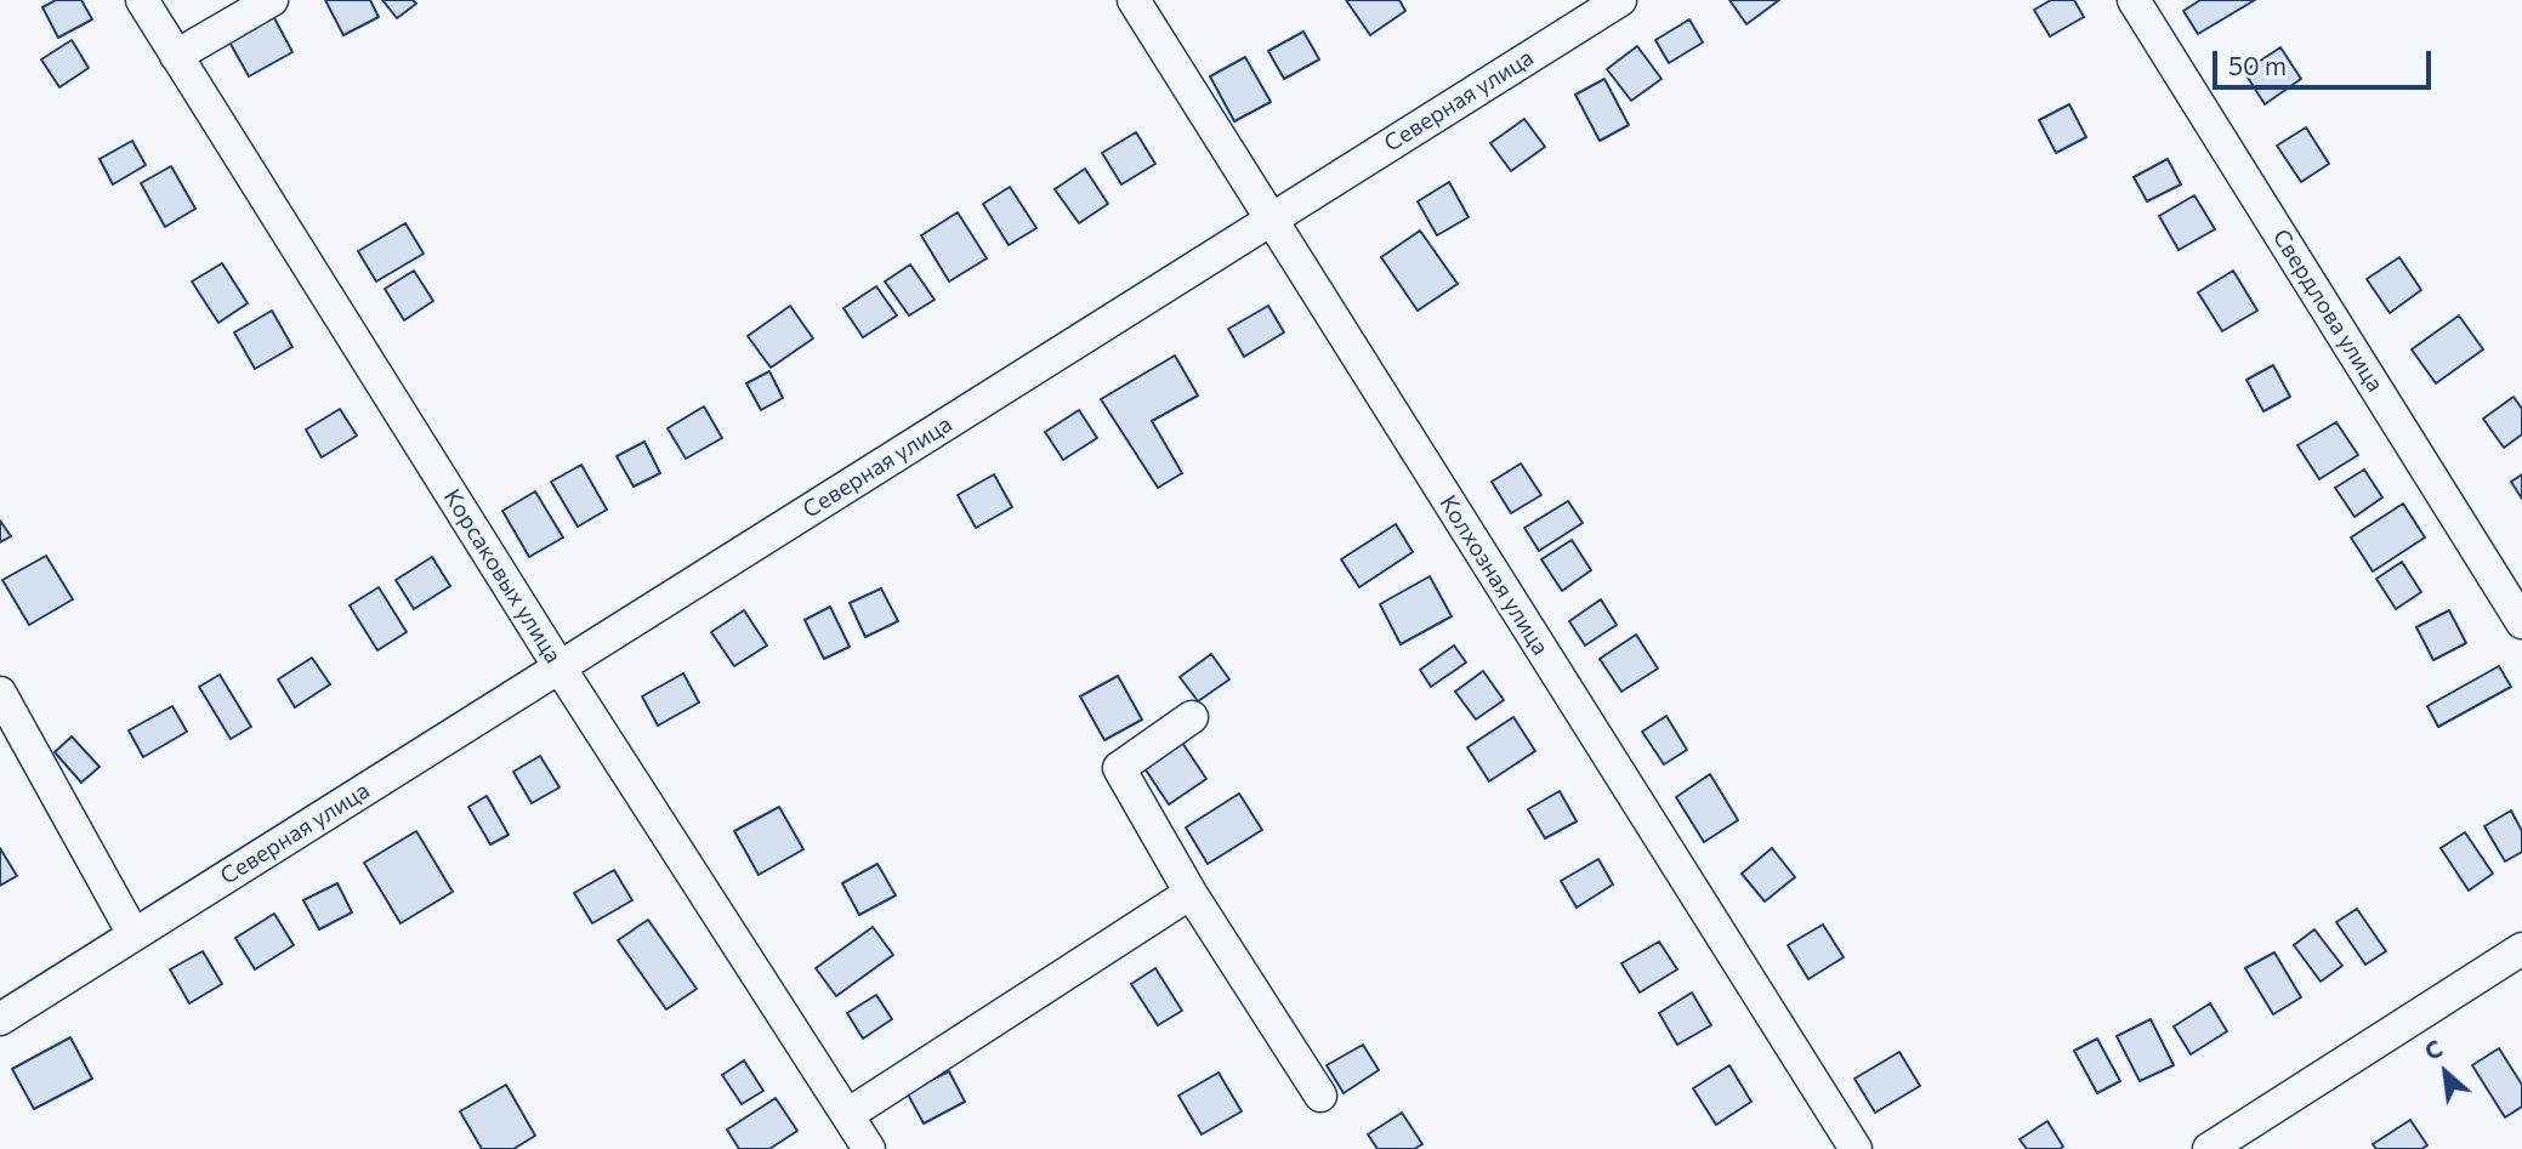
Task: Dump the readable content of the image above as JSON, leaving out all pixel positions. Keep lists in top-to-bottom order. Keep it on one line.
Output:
{"streets":{"street":["Северная улица","Свердлова улица","Колхозная улица","Корсаковых улица"]},"crossings":[["Северная улица","Колхозная улица"],["Северная улица","Корсаковых улица"]],"scale_bar":"50 m","north":"top left"}
